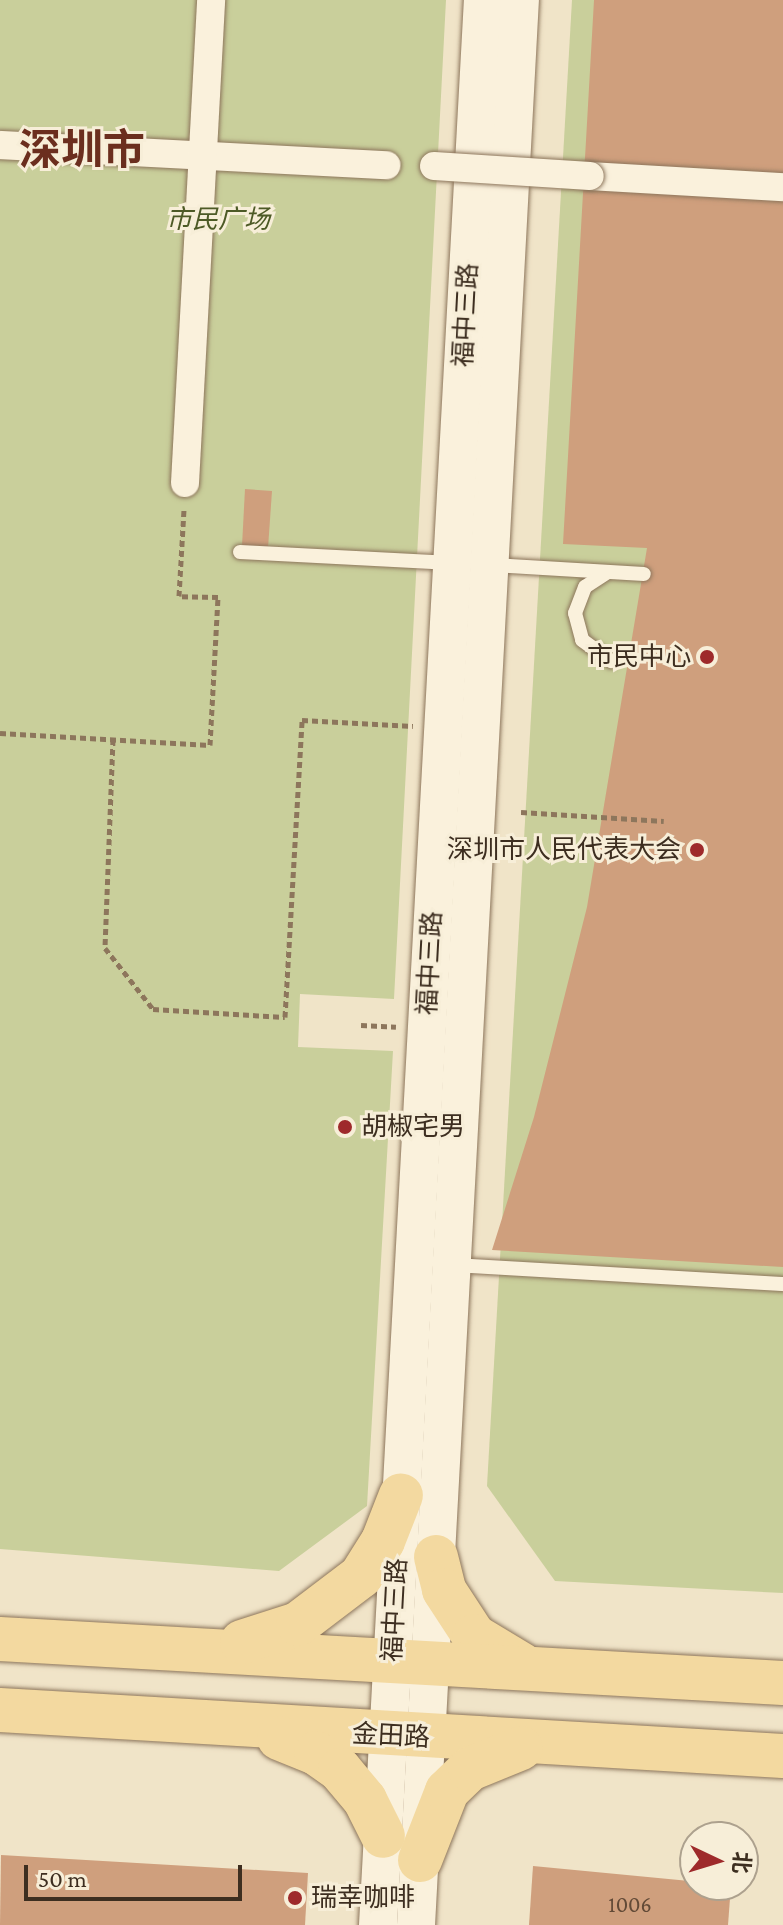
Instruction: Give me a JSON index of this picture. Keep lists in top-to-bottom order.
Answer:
{
  "streets": {
    "main road": ["金田路"],
    "street": ["福中三路"]
  },
  "crossings": [
    ["福中三路", "金田路"]
  ],
  "districts": ["深圳市"],
  "parks": ["市民广场"],
  "places": [
    "市民中心",
    "深圳市人民代表大会",
    "胡椒宅男",
    "瑞幸咖啡"
  ],
  "house_numbers": ["1006"],
  "scale_bar": "50 m",
  "north": "right"
}
